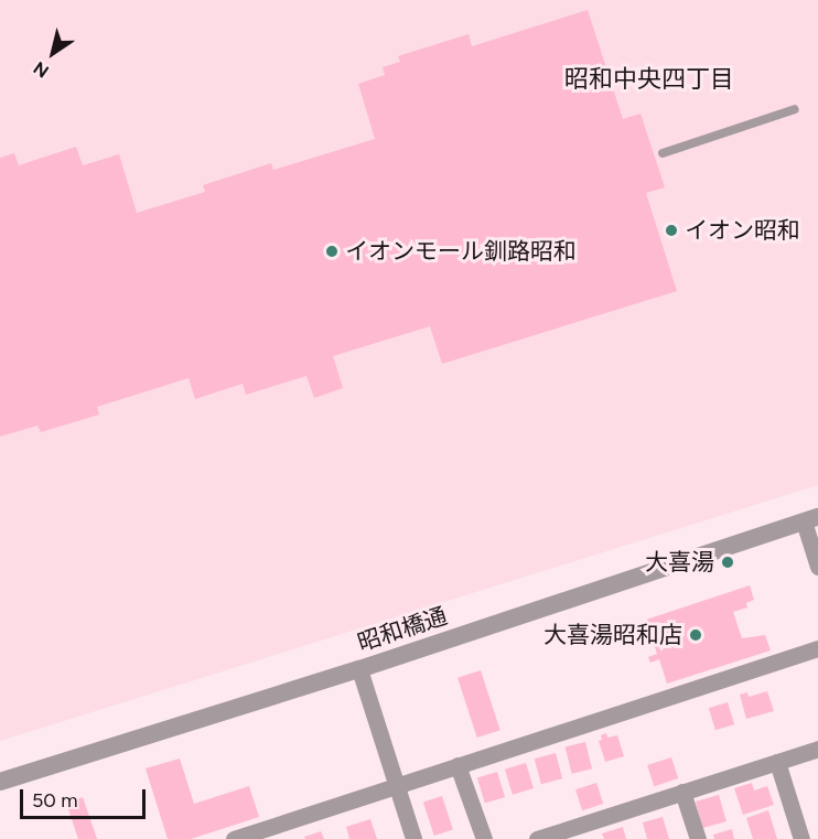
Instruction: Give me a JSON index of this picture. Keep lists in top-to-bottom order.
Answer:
{
  "streets": {
    "street": ["昭和橋通"]
  },
  "districts": ["昭和中央四丁目"],
  "places": [
    "イオン昭和",
    "イオンモール釧路昭和",
    "大喜湯",
    "大喜湯昭和店"
  ],
  "scale_bar": "50 m",
  "north": "bottom left"
}
